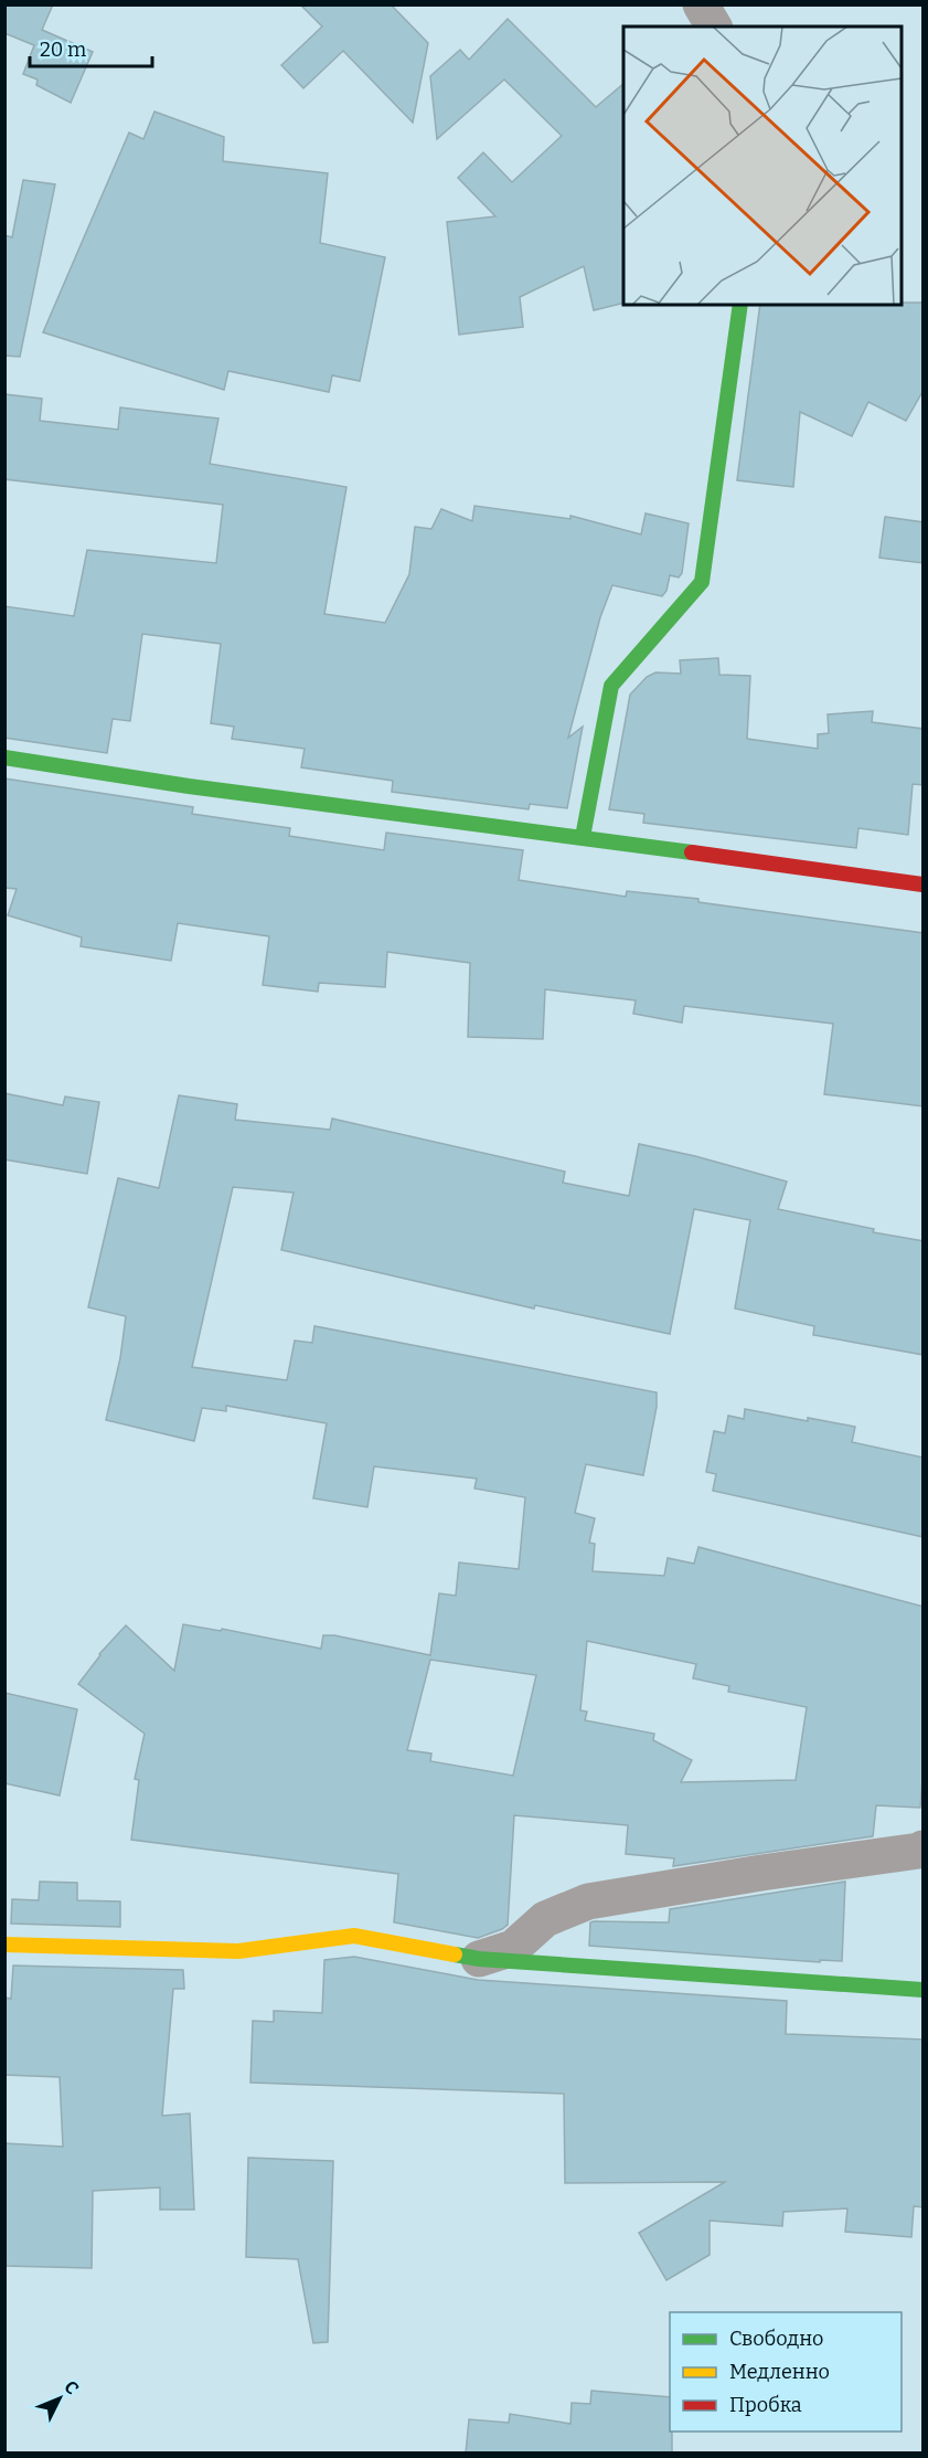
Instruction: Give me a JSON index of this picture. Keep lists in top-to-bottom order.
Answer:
{
  "legend": ["Свободно", "Медленно", "Пробка"],
  "scale_bar": "20 m",
  "north": "top right"
}
